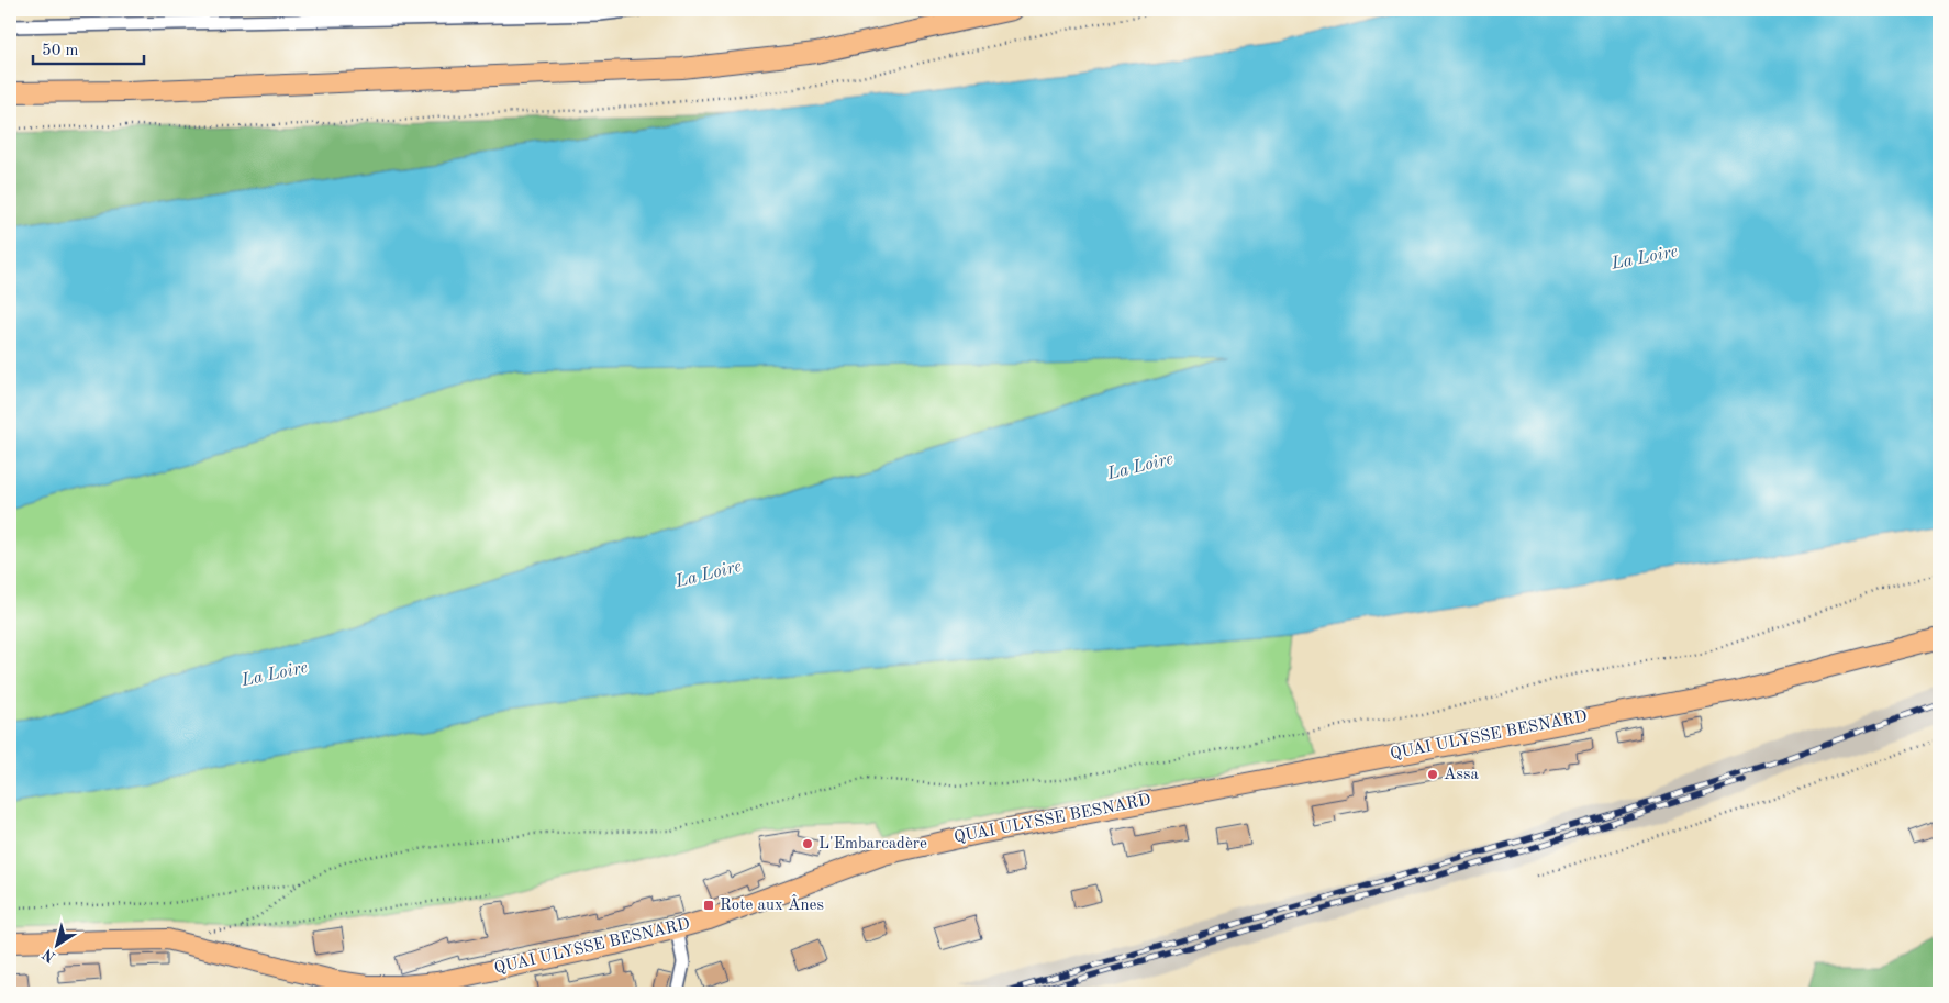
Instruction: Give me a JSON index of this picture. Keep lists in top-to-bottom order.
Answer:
{
  "streets": {
    "main road": ["QUAI ULYSSE BESNARD"]
  },
  "water": ["La Loire"],
  "places": {
    "other": ["Assa", "L'Embarcadère"],
    "transit": ["Rote aux Ânes"]
  },
  "scale_bar": "50 m",
  "north": "bottom left"
}
